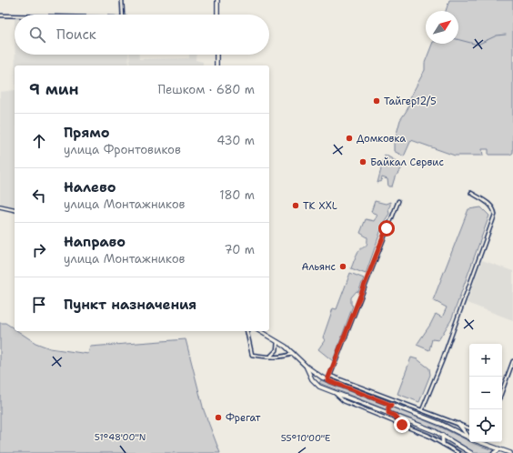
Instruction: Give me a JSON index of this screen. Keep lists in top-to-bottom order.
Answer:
{
  "places": [
    "Тайгер12/5",
    "Домковка",
    "Байкал Сервис",
    "ТК XXL",
    "Альянс",
    "Фрегат"
  ],
  "north": "top right",
  "page": {
    "search": "Поиск",
    "heading": ["9 мин", "Пешком · 680 m"],
    "list": [
      ["Прямо", "улица Фронтовиков", "430 m"],
      ["Налево", "улица Монтажников", "180 m"],
      ["Направо", "улица Монтажников", "70 m"],
      "Пункт назначения"
    ],
    "map_buttons": ["+", "−"]
  },
  "coordinates": ["51°48'00\"N", "55°10'00\"E"]
}
